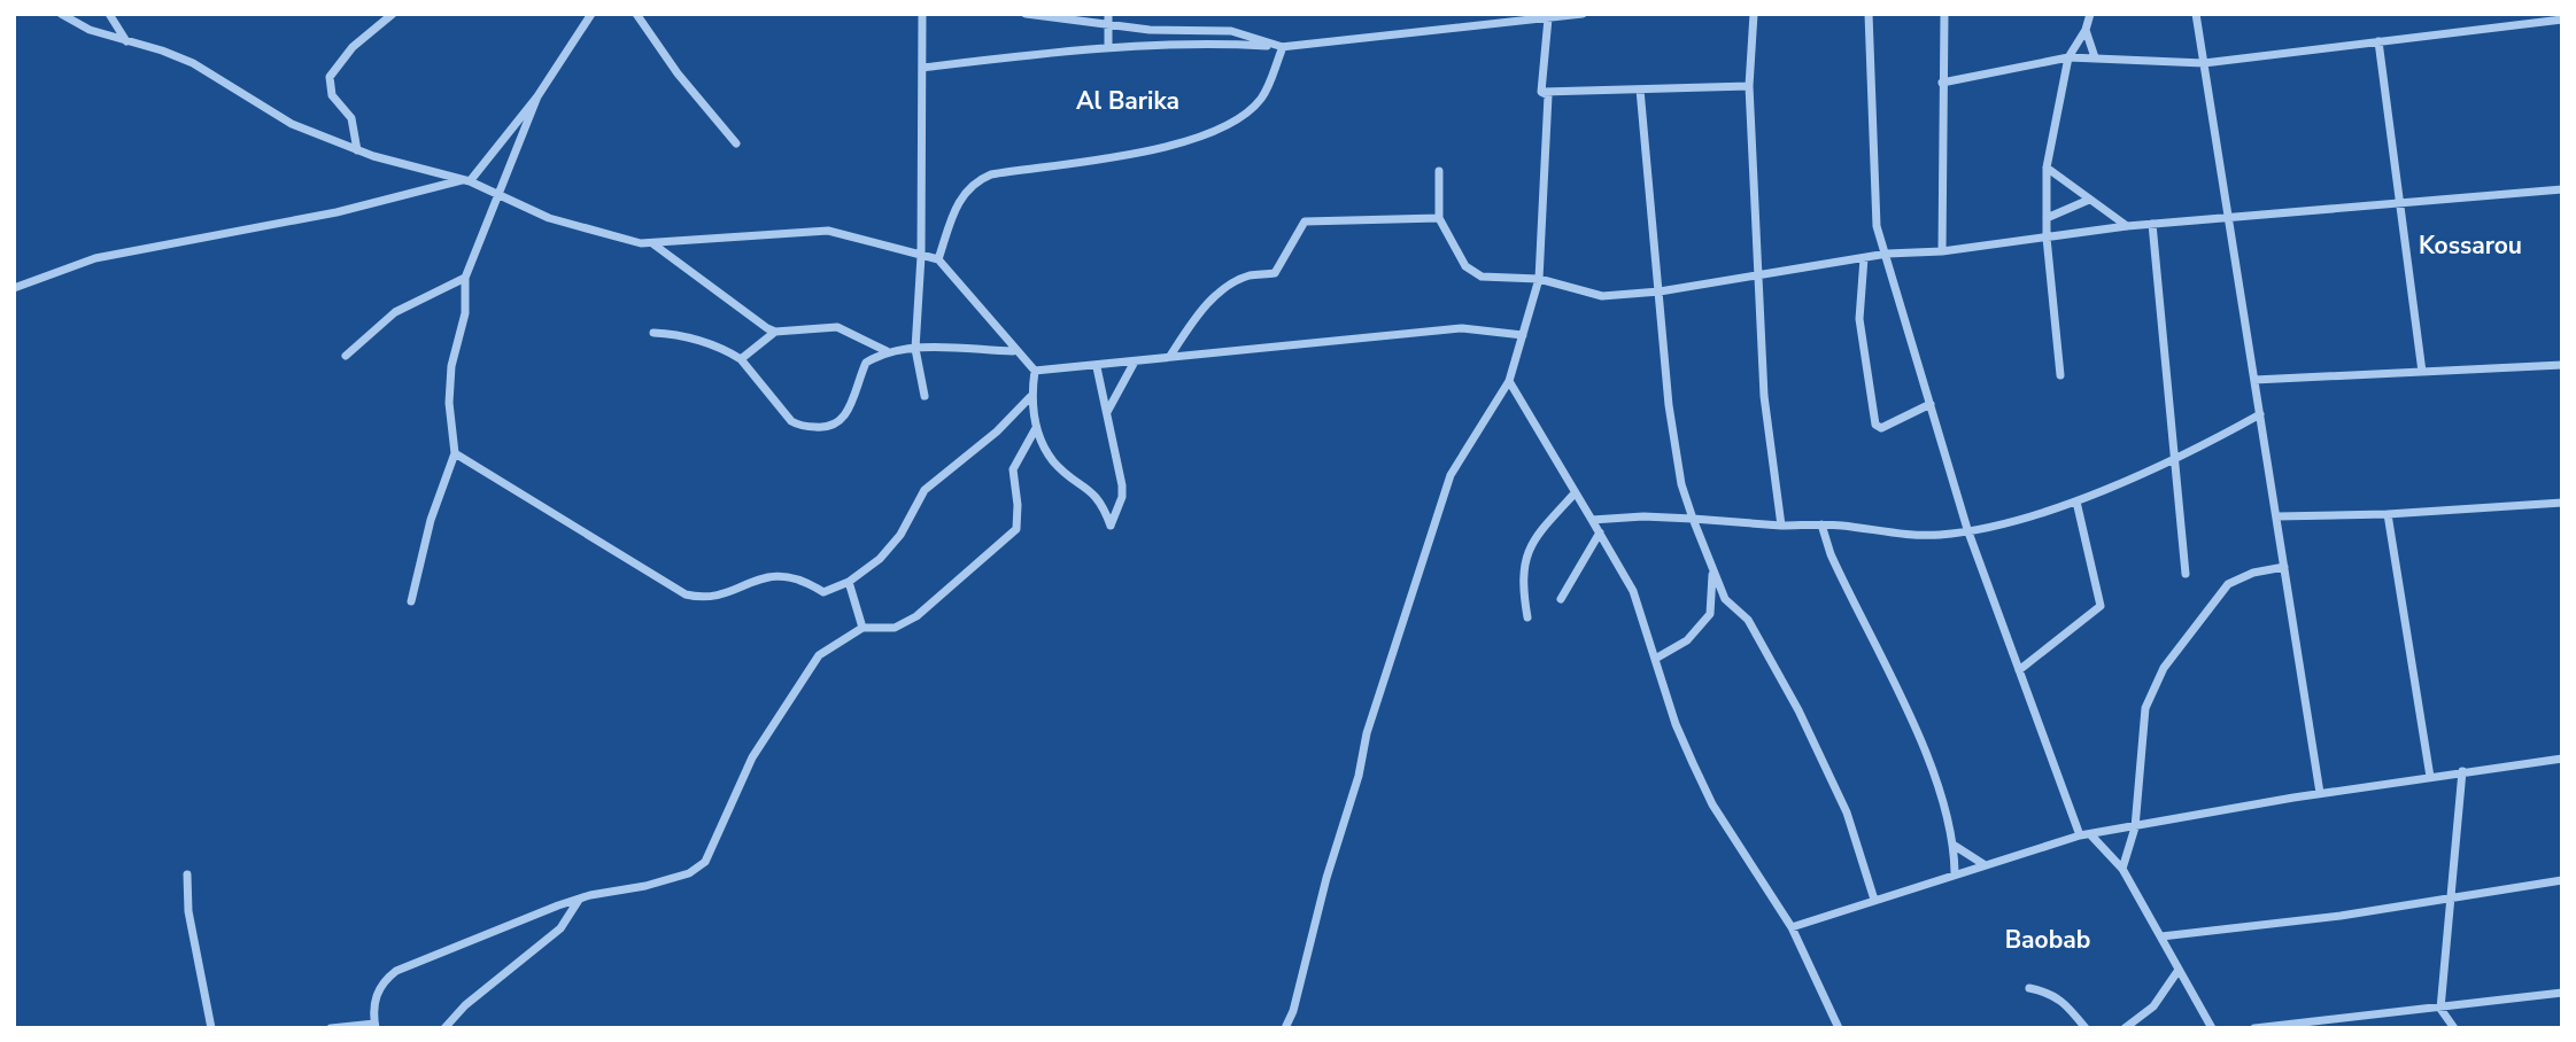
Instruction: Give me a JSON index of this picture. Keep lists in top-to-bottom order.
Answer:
{
  "districts": ["Al Barika", "Kossarou", "Baobab"]
}
